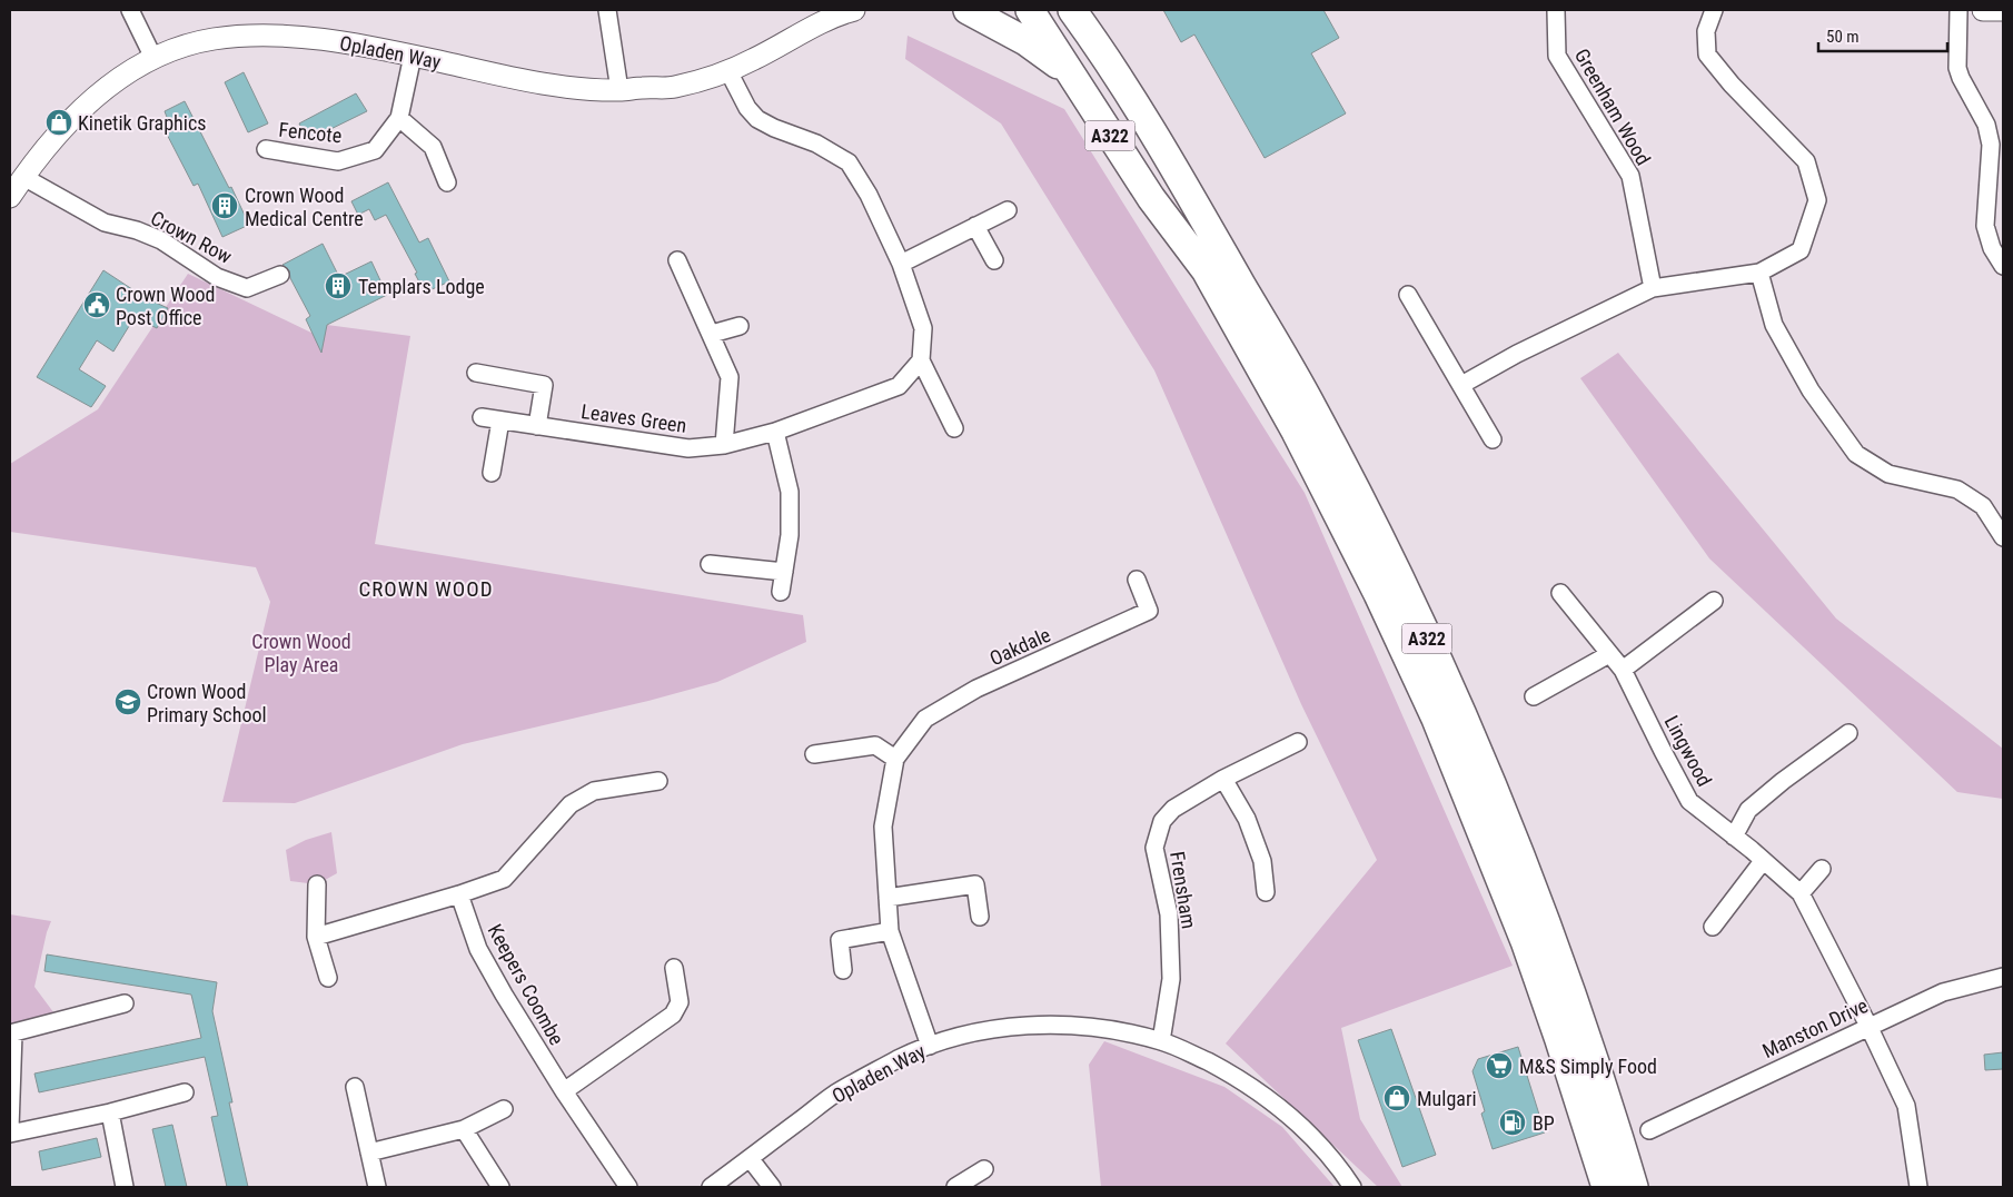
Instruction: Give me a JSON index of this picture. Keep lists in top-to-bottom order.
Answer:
{
  "streets": {
    "highway": ["A322"],
    "street": [
      "Opladen Way",
      "Greenham Wood",
      "Fencote",
      "Crown Row",
      "Leaves Green",
      "Oakdale",
      "Lingwood",
      "Frensham",
      "Keepers Coombe",
      "Manston Drive"
    ]
  },
  "crossings": [
    ["Opladen Way", "Fencote"],
    ["Opladen Way", "Crown Row"],
    ["Opladen Way", "Oakdale"],
    ["Opladen Way", "Frensham"],
    ["Lingwood", "Manston Drive"]
  ],
  "districts": ["CROWN WOOD"],
  "parks": ["Crown Wood Play Area"],
  "places": {
    "shop": ["Kinetik Graphics", "Mulgari"],
    "building": ["Crown Wood Medical Centre", "Templars Lodge"],
    "public building": ["Crown Wood Post Office"],
    "school or university": ["Crown Wood Primary School"],
    "supermarket": ["M&S Simply Food"],
    "fuel station": ["BP"]
  },
  "scale_bar": "50 m"
}
